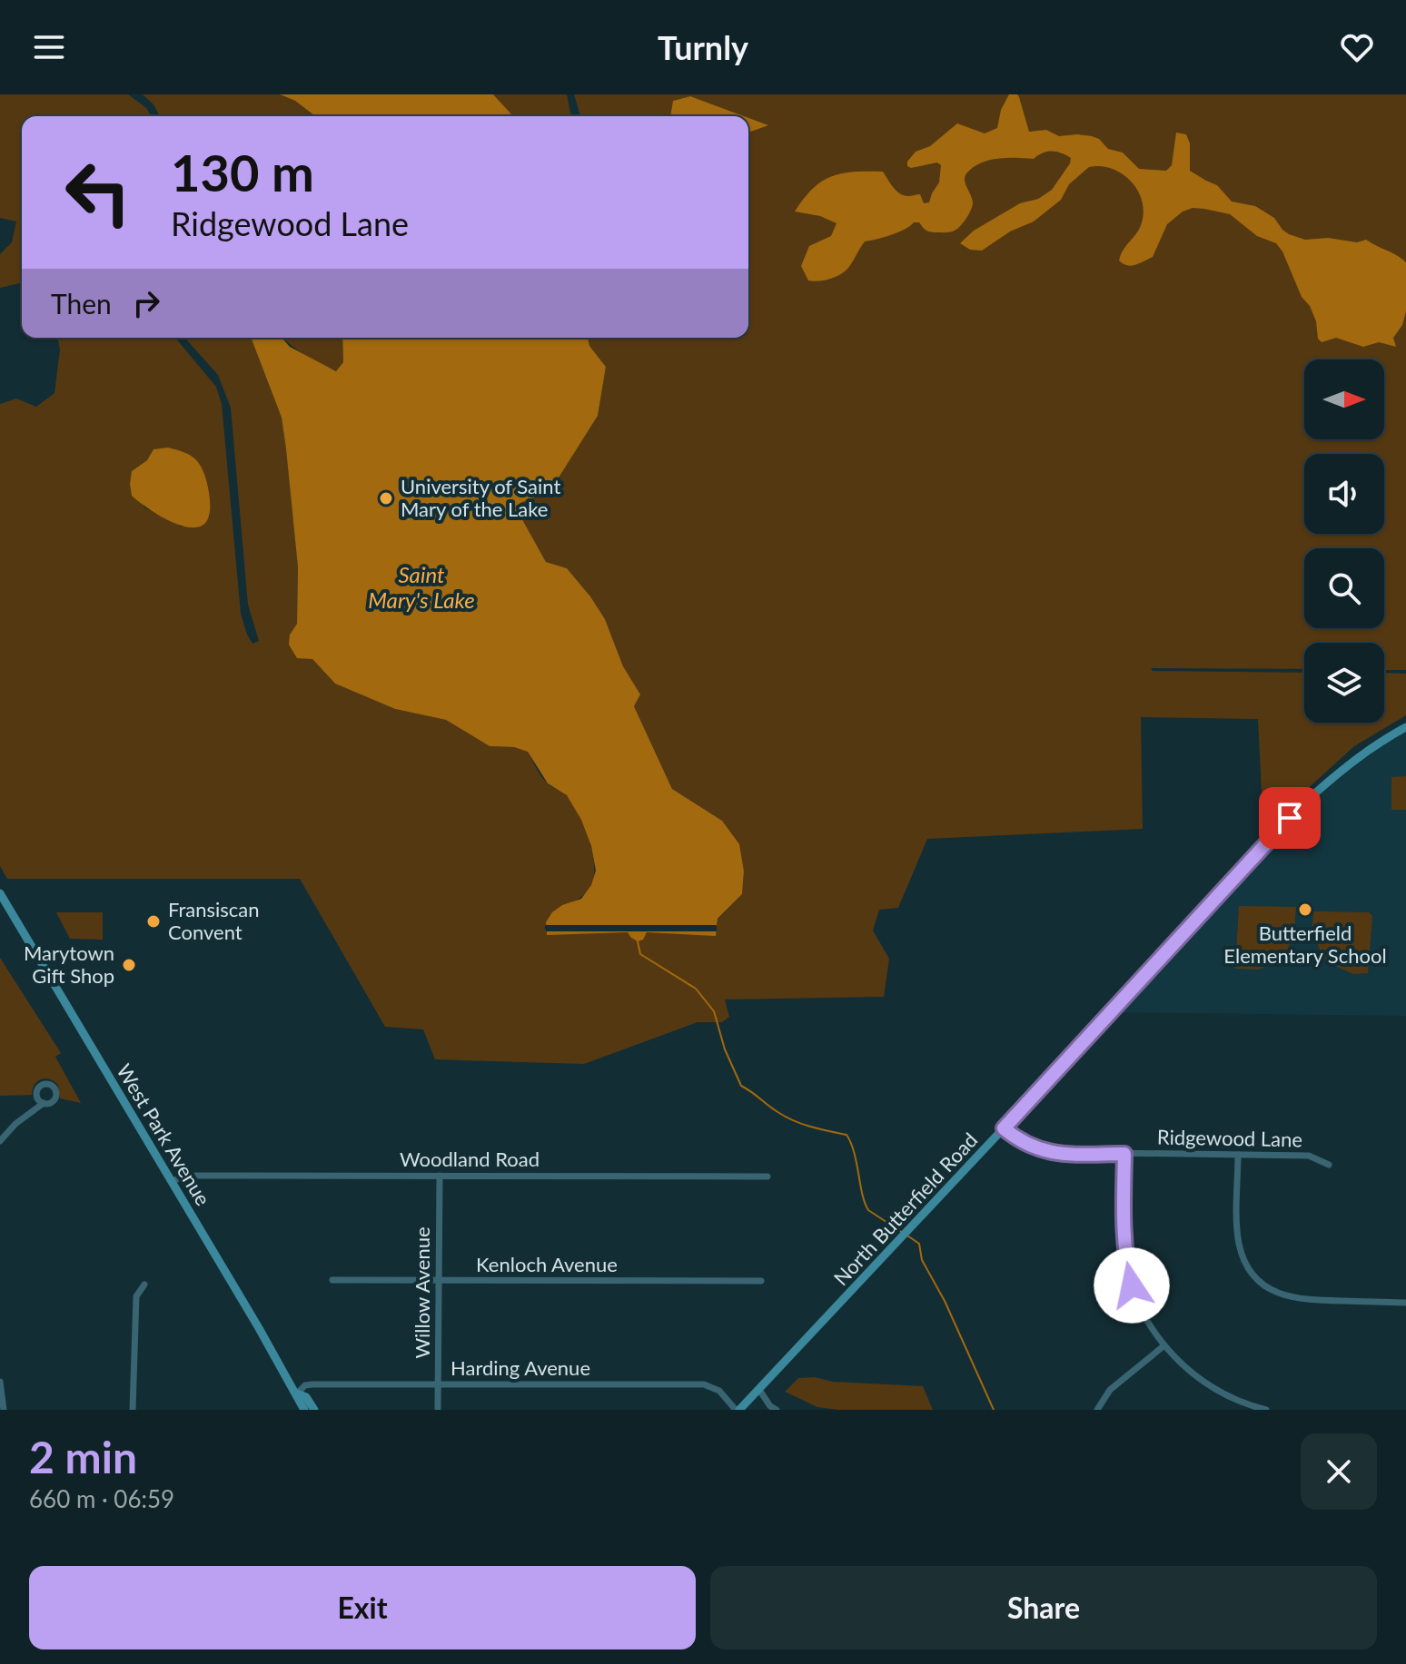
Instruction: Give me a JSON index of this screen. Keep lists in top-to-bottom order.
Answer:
{
  "streets": {
    "main road": ["West Park Avenue", "North Butterfield Road"],
    "street": [
      "Ridgewood Lane",
      "Woodland Road",
      "Kenloch Avenue",
      "Willow Avenue",
      "Harding Avenue"
    ]
  },
  "crossings": [
    ["West Park Avenue", "Woodland Road"],
    ["West Park Avenue", "Harding Avenue"],
    ["Ridgewood Lane", "North Butterfield Road"],
    ["Woodland Road", "Willow Avenue"],
    ["North Butterfield Road", "Harding Avenue"],
    ["Kenloch Avenue", "Willow Avenue"],
    ["Willow Avenue", "Harding Avenue"]
  ],
  "water": ["Saint Mary's Lake"],
  "places": [
    "University of Saint Mary of the Lake",
    "Butterfield Elementary School",
    "Fransiscan Convent",
    "Marytown Gift Shop"
  ],
  "north": "right",
  "page": {
    "header": "Turnly",
    "turn": ["130 m", "Ridgewood Lane"],
    "then": "Then",
    "heading": ["2 min", "660 m · 06:59"],
    "buttons": ["Exit", "Share"]
  }
}
